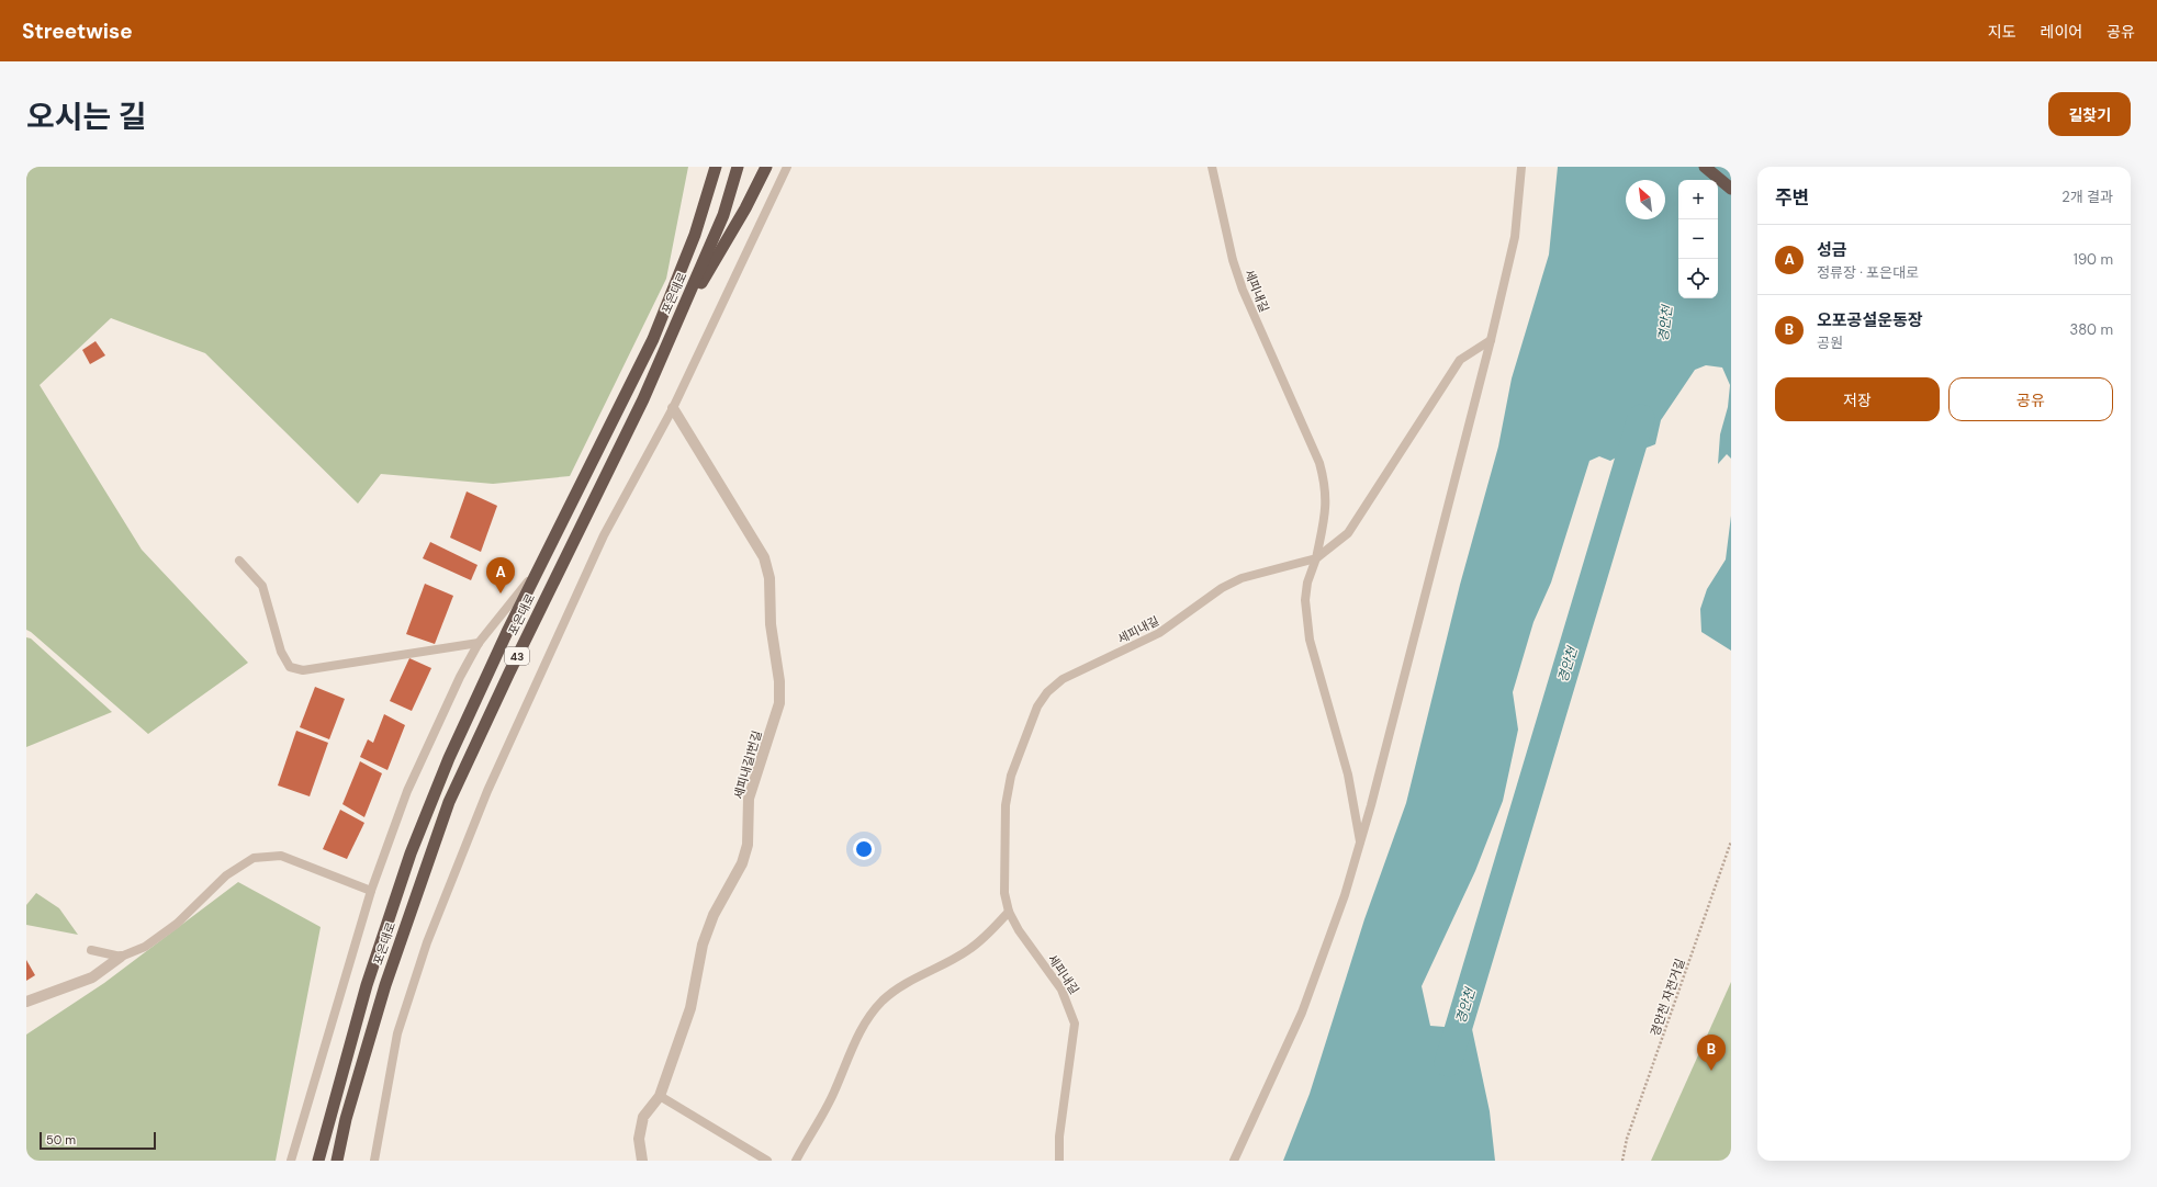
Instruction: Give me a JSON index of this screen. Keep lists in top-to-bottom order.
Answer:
{
  "streets": {
    "highway": ["포은대로", "43"],
    "street": ["세피내길1번길"],
    "lane": ["세피내길"],
    "path": ["경안천 자전거길"]
  },
  "water": ["경안천"],
  "scale_bar": "50 m",
  "north": "top left",
  "page": {
    "header": "Streetwise",
    "nav": ["지도", "레이어", "공유"],
    "title": "오시는 길",
    "buttons": [
      "길찾기",
      ["저장", "공유"]
    ],
    "heading": ["주변", "2개 결과"],
    "map_buttons": ["+", "−"],
    "list": [
      {
        "mark": "A",
        "name": "성금",
        "note": "정류장 · 포은대로",
        "value": "190 m"
      },
      {
        "mark": "B",
        "name": "오포공설운동장",
        "note": "공원",
        "value": "380 m"
      }
    ],
    "pins": ["A", "B"],
    "scale": "50 m"
  }
}
